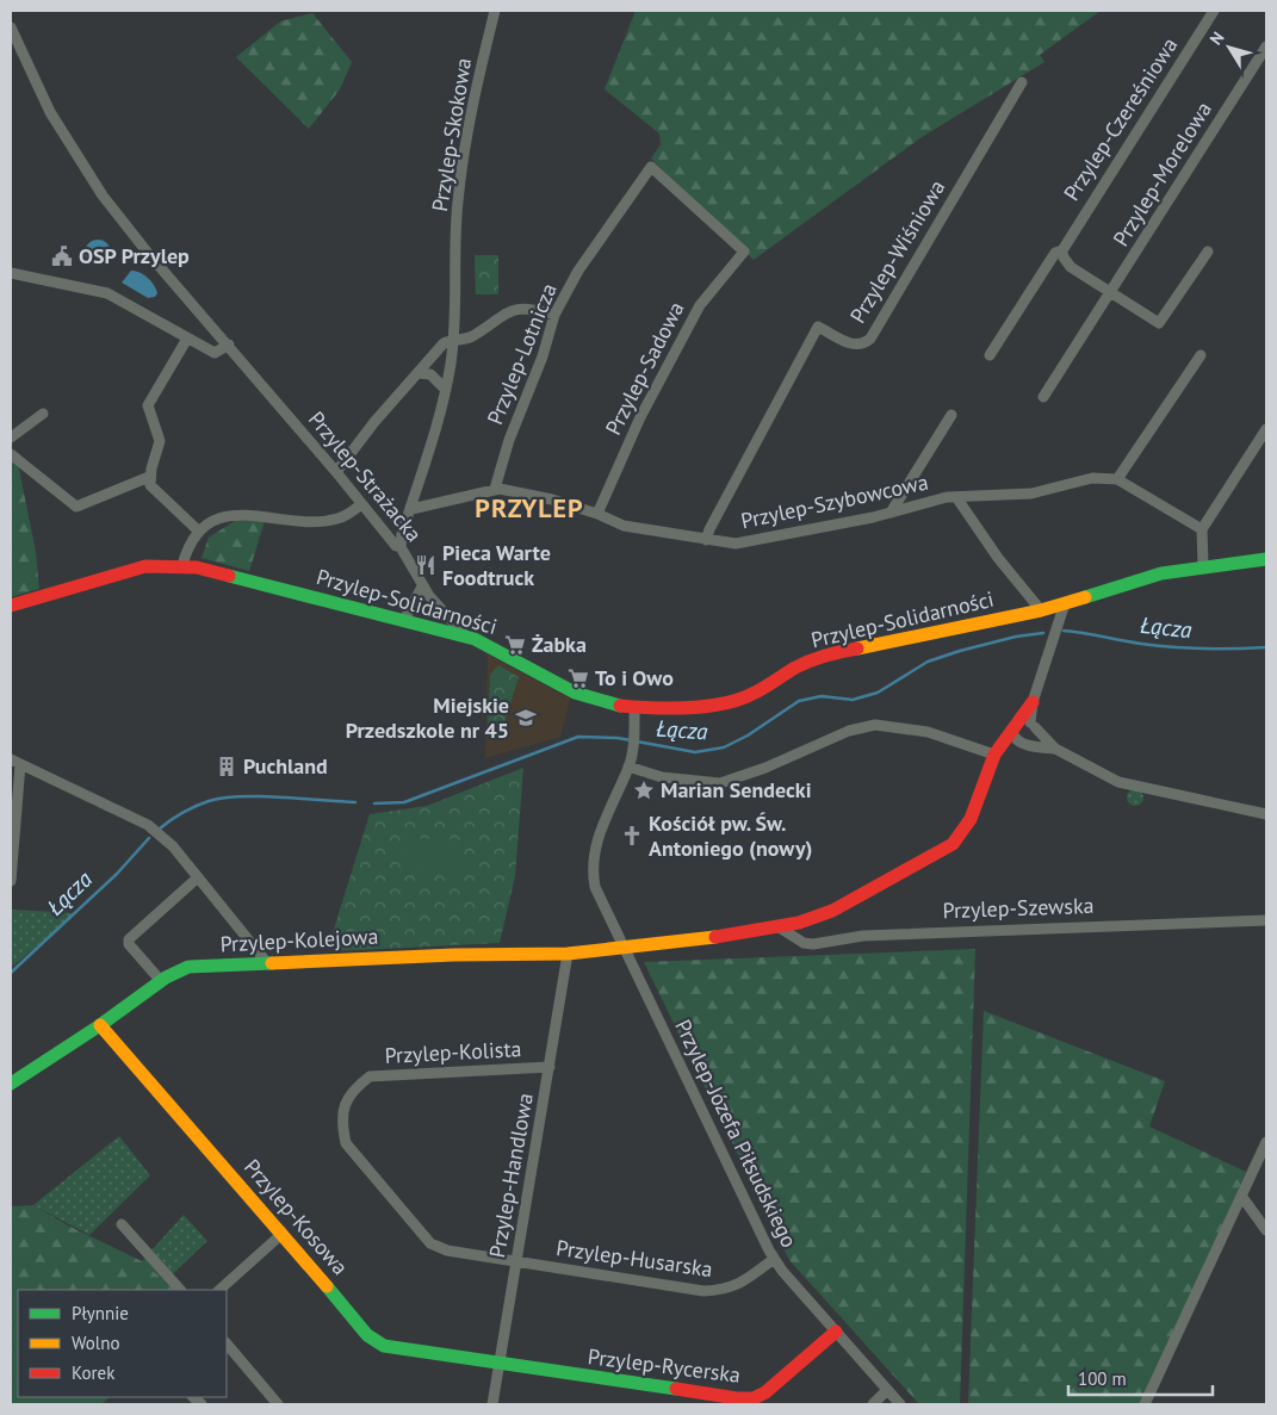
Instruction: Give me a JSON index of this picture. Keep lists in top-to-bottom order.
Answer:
{
  "streets": {
    "street": [
      "Przylep-Czereśniowa",
      "Przylep-Skokowa",
      "Przylep-Morelowa",
      "Przylep-Wiśniowa",
      "Przylep-Lotnicza",
      "Przylep-Sadowa",
      "Przylep-Strażacka",
      "Przylep-Szybowcowa",
      "Przylep-Solidarności",
      "Przylep-Szewska",
      "Przylep-Kolejowa",
      "Przylep-Kolista",
      "Przylep-Józefa Piłsudskiego",
      "Przylep-Handlowa",
      "Przylep-Kosowa",
      "Przylep-Husarska",
      "Przylep-Rycerska"
    ]
  },
  "crossings": [
    ["Przylep-Skokowa", "Przylep-Strażacka"],
    ["Przylep-Skokowa", "Przylep-Szybowcowa"],
    ["Przylep-Wiśniowa", "Przylep-Szybowcowa"],
    ["Przylep-Lotnicza", "Przylep-Sadowa"],
    ["Przylep-Lotnicza", "Przylep-Szybowcowa"],
    ["Przylep-Sadowa", "Przylep-Szybowcowa"],
    ["Przylep-Strażacka", "Przylep-Solidarności"],
    ["Przylep-Szybowcowa", "Przylep-Solidarności"],
    ["Przylep-Solidarności", "Przylep-Józefa Piłsudskiego"],
    ["Przylep-Kolejowa", "Przylep-Józefa Piłsudskiego"],
    ["Przylep-Kolejowa", "Przylep-Handlowa"],
    ["Przylep-Kolejowa", "Przylep-Kosowa"],
    ["Przylep-Kolista", "Przylep-Handlowa"],
    ["Przylep-Kolista", "Przylep-Husarska"],
    ["Przylep-Józefa Piłsudskiego", "Przylep-Husarska"],
    ["Przylep-Józefa Piłsudskiego", "Przylep-Rycerska"],
    ["Przylep-Handlowa", "Przylep-Kosowa"],
    ["Przylep-Handlowa", "Przylep-Husarska"],
    ["Przylep-Handlowa", "Przylep-Rycerska"],
    ["Przylep-Kosowa", "Przylep-Rycerska"]
  ],
  "districts": ["PRZYLEP"],
  "water": ["Łącza"],
  "places": {
    "public building": ["OSP Przylep"],
    "restaurant": ["Pieca Warte Foodtruck"],
    "supermarket": ["Żabka", "To i Owo"],
    "school or university": ["Miejskie Przedszkole nr 45"],
    "building": ["Puchland"],
    "place": ["Marian Sendecki"],
    "church": ["Kościół pw. Św. Antoniego (nowy)"]
  },
  "legend": ["Płynnie", "Wolno", "Korek"],
  "scale_bar": "100 m",
  "north": "top left"
}
